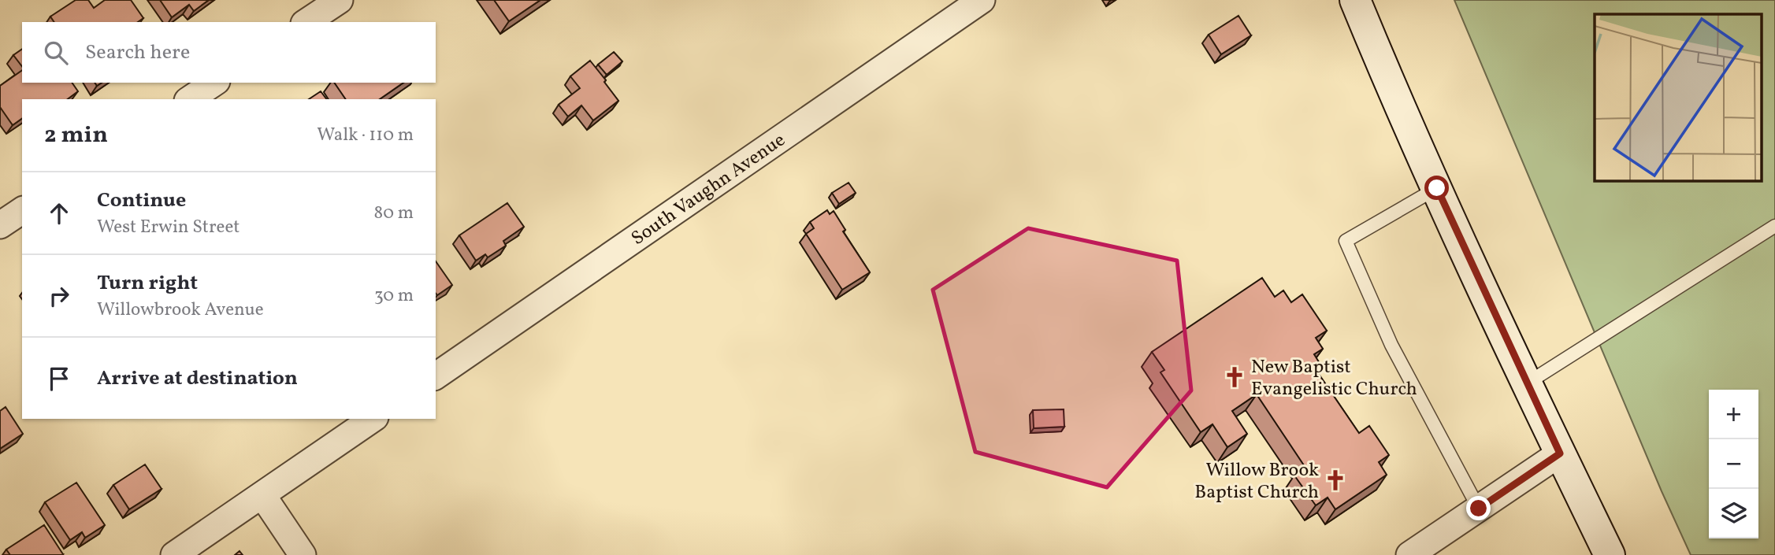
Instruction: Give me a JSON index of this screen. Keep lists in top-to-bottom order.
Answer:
{
  "streets": {
    "street": ["South Vaughn Avenue"]
  },
  "places": {
    "church": ["New Baptist Evangelistic Church", "Willow Brook Baptist Church"]
  },
  "page": {
    "search": "Search here",
    "heading": ["2 min", "Walk · 110 m"],
    "list": [
      ["Continue", "West Erwin Street", "80 m"],
      ["Turn right", "Willowbrook Avenue", "30 m"],
      "Arrive at destination"
    ],
    "map_buttons": ["+", "−"]
  }
}
